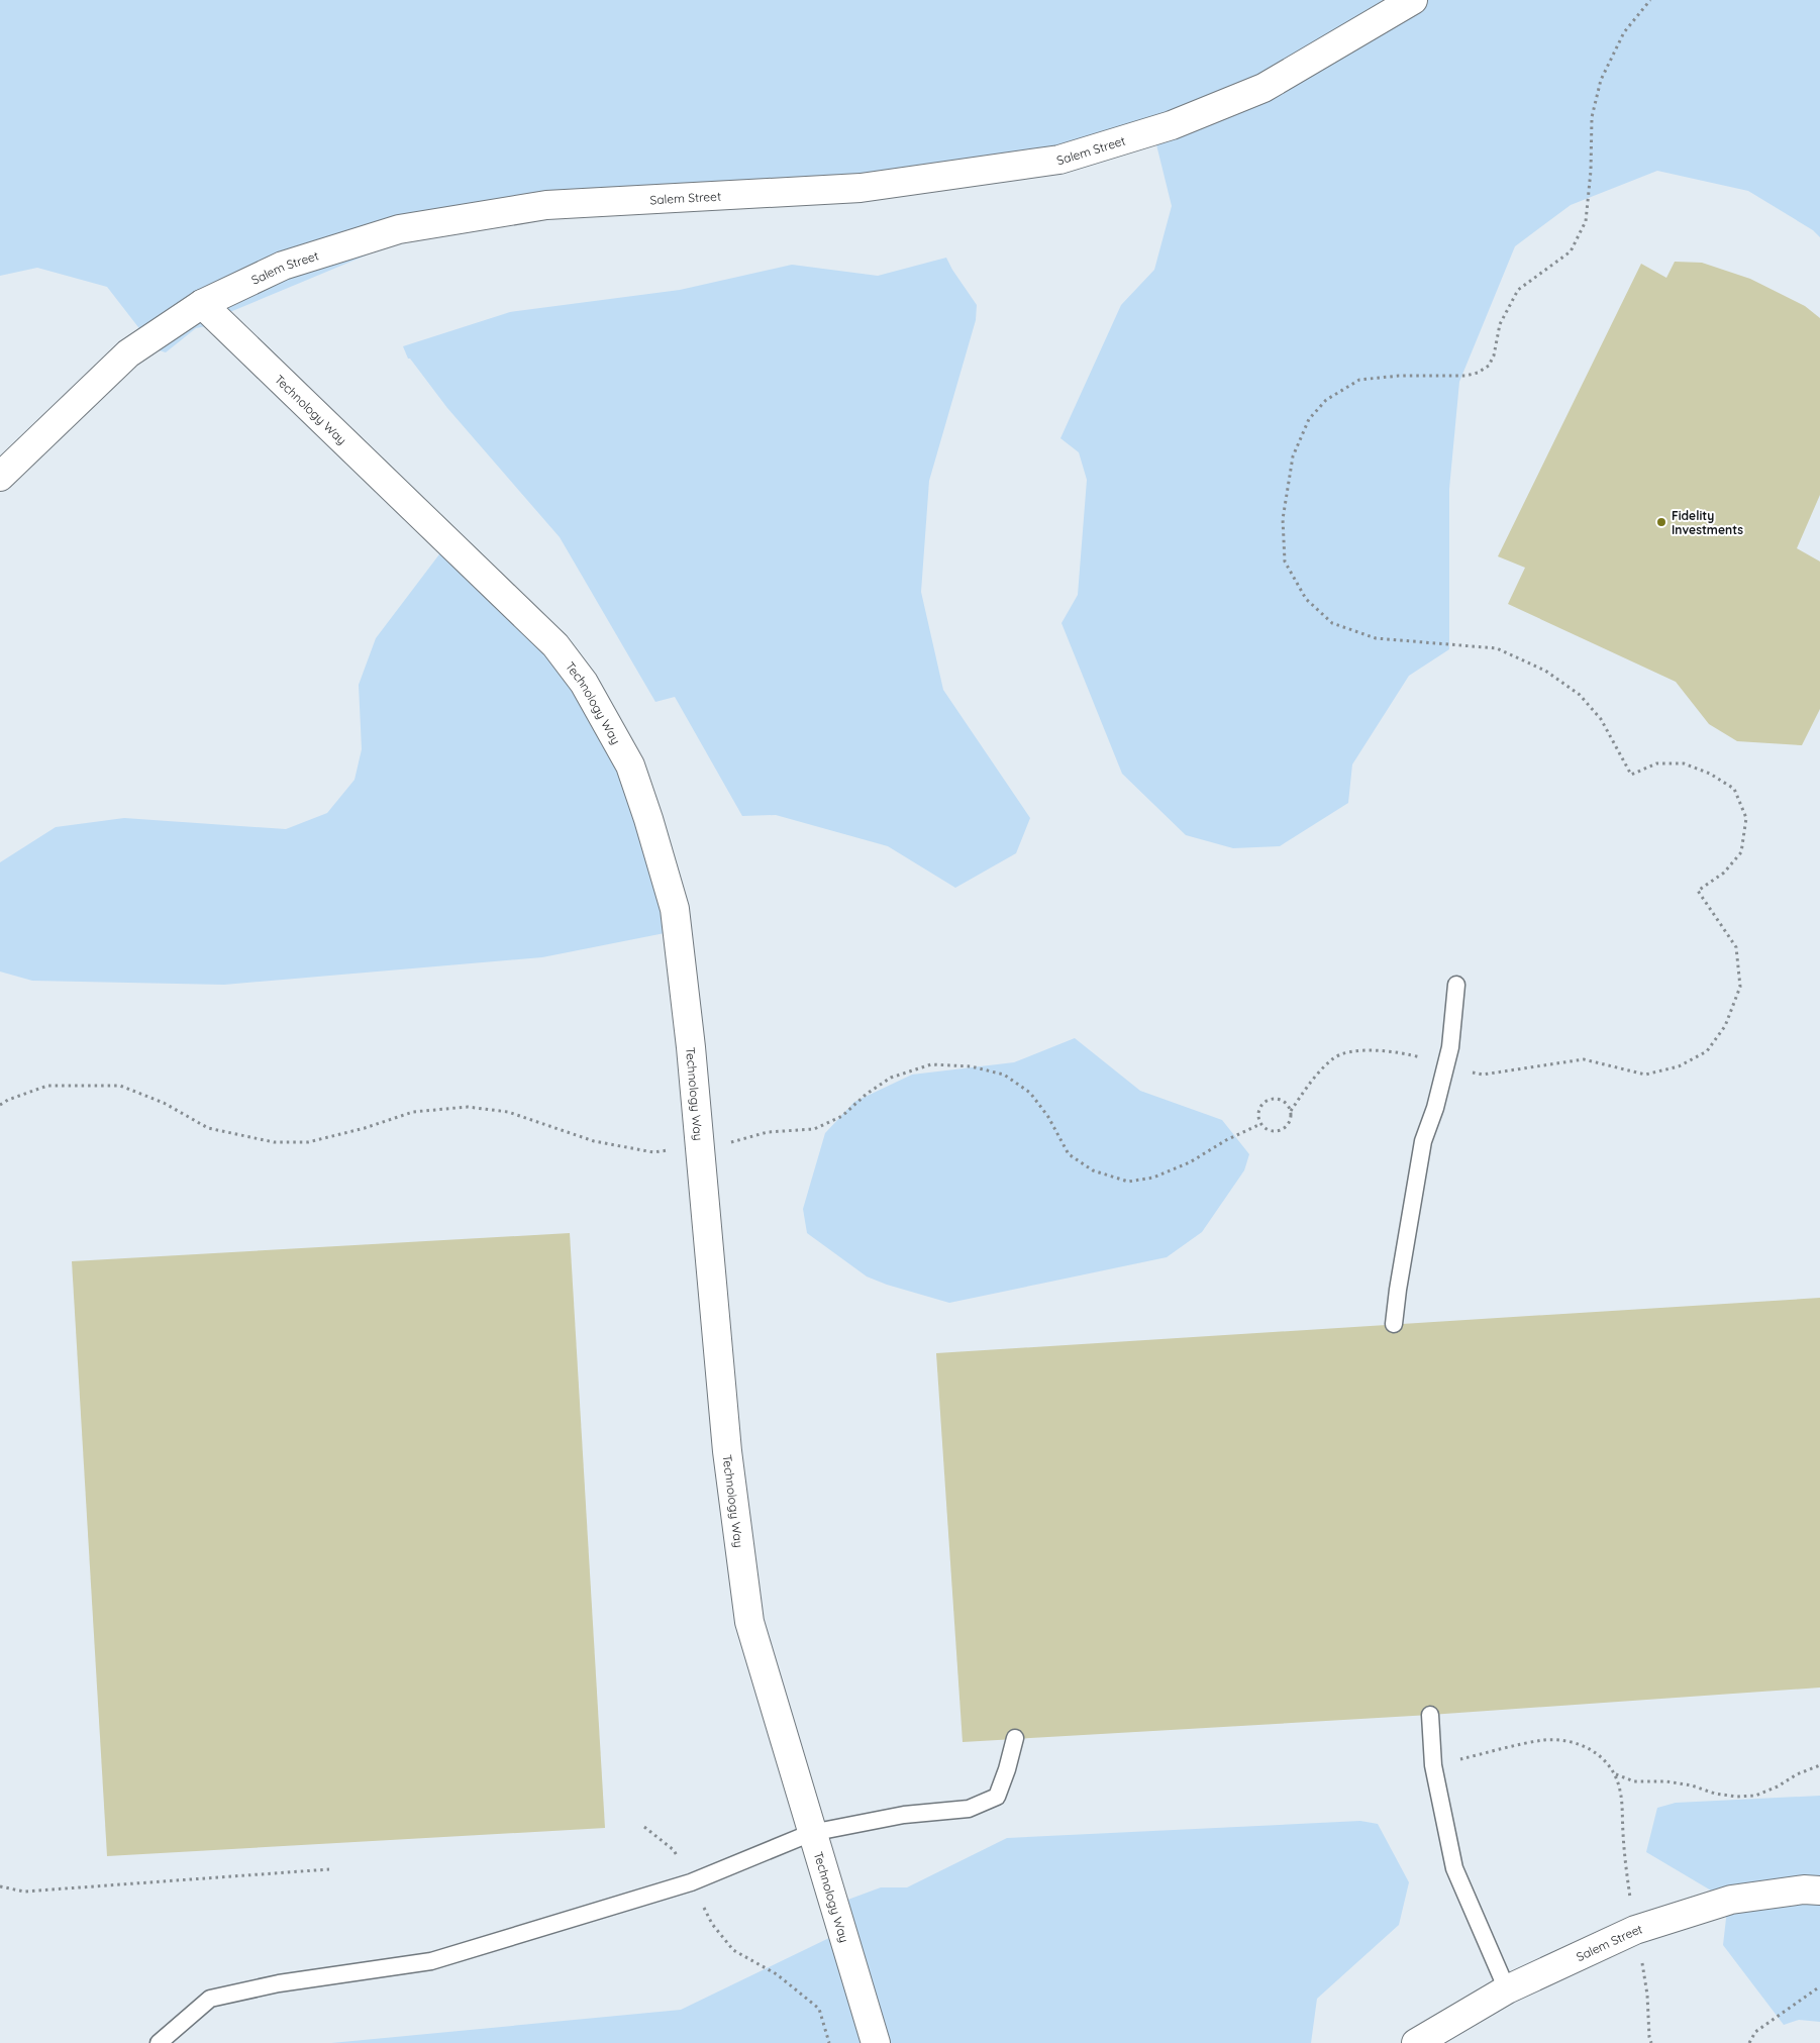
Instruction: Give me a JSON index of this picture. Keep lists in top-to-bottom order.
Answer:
{
  "streets": {
    "street": ["Salem Street", "Technology Way"]
  },
  "crossings": [
    ["Salem Street", "Technology Way"]
  ],
  "places": ["Fidelity Investments"]
}
